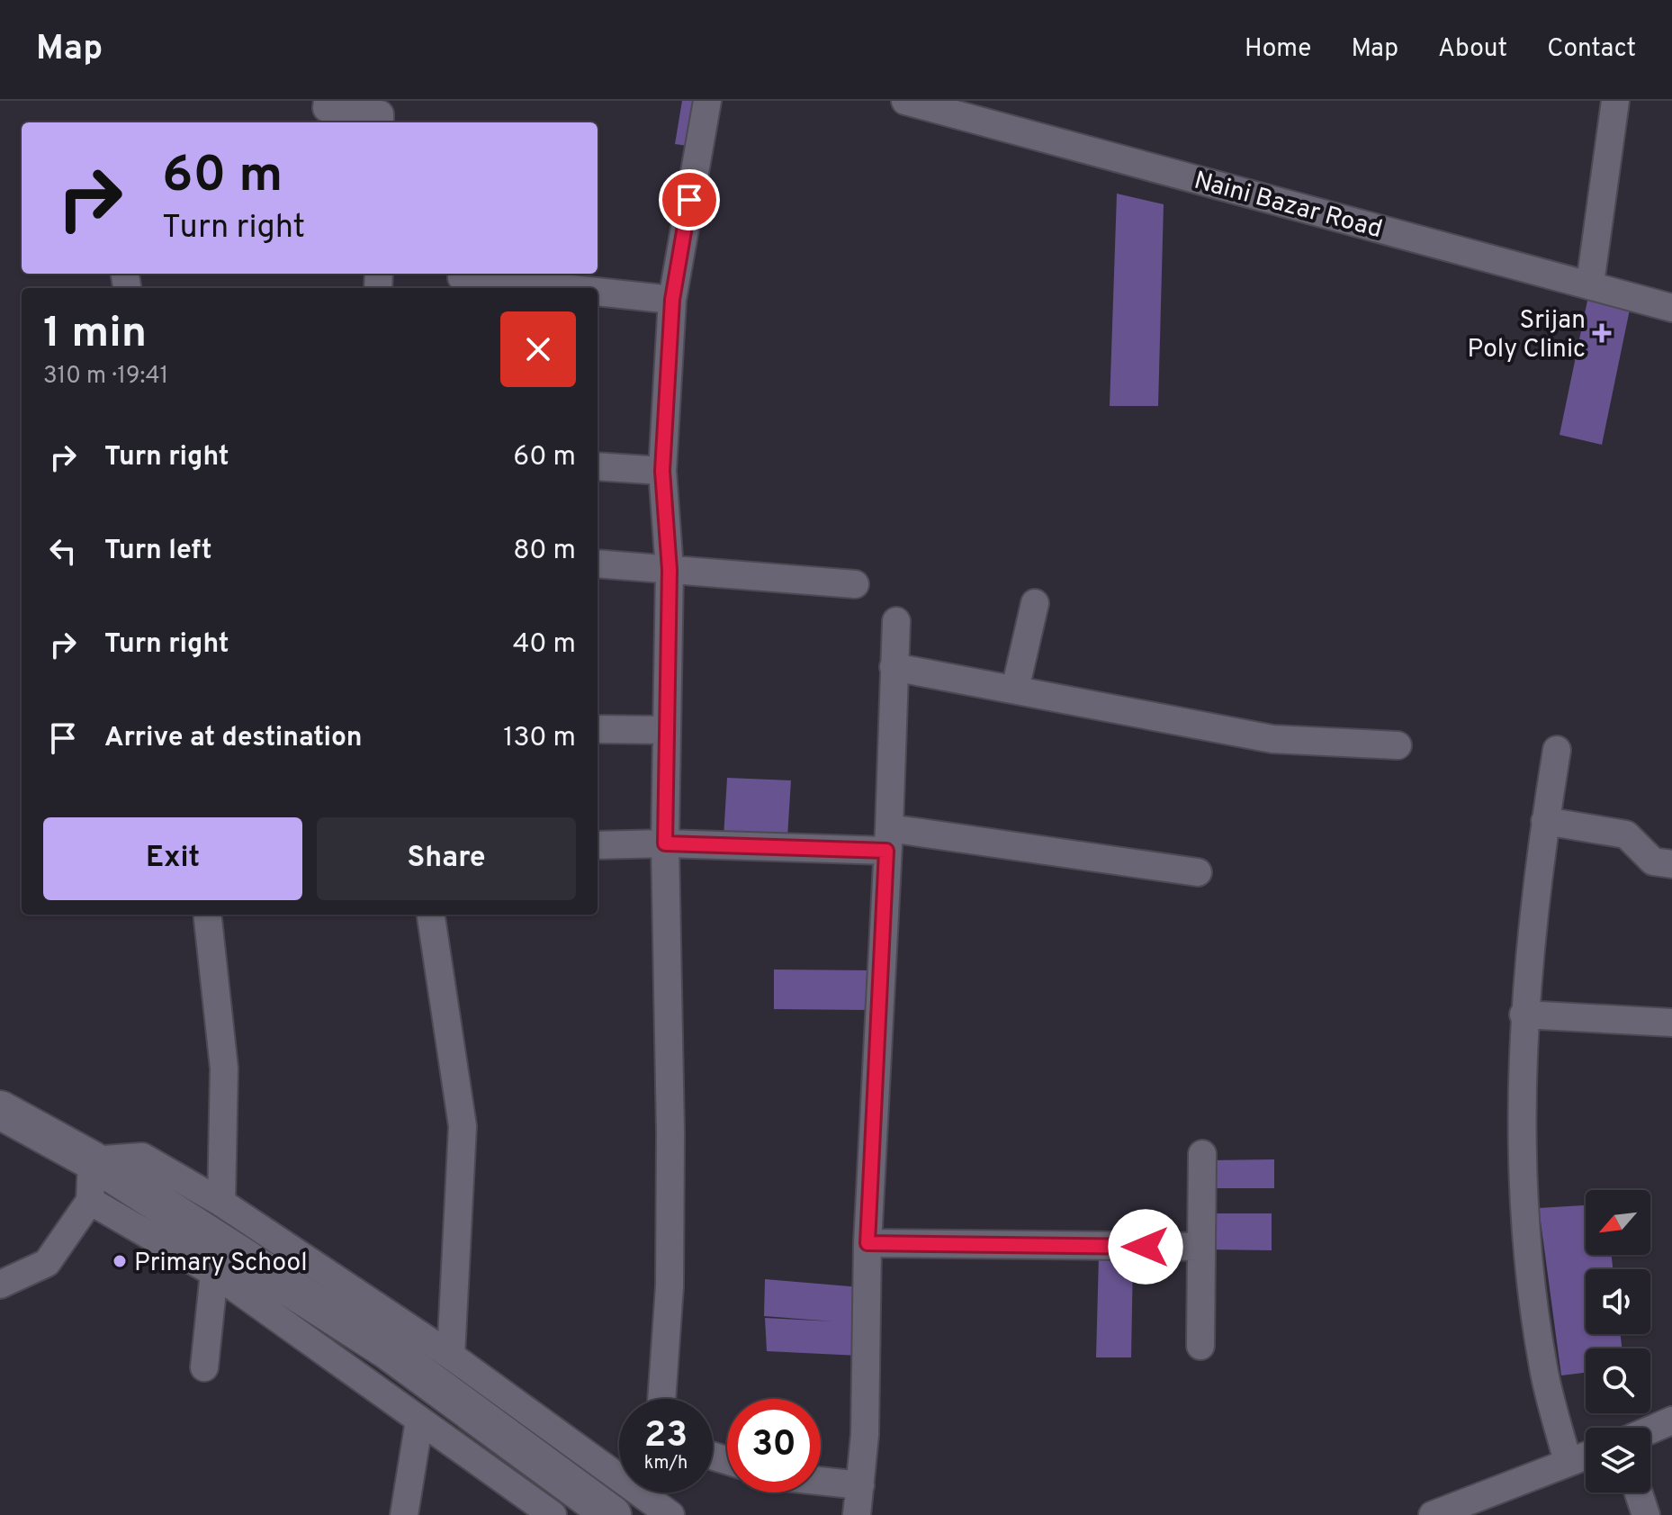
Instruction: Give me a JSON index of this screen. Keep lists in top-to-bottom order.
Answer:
{
  "streets": {
    "street": ["Naini Bazar Road"]
  },
  "places": {
    "health": ["Srijan Poly Clinic"],
    "other": ["Primary School"]
  },
  "north": "bottom left",
  "page": {
    "header": "Map",
    "nav": [
      "Home",
      "Map",
      "About",
      "Contact"
    ],
    "turn": ["60 m", "Turn right"],
    "heading": ["1 min", "310 m · 19:41"],
    "list": [
      {
        "name": "Turn right",
        "value": "60 m"
      },
      {
        "name": "Turn left",
        "value": "80 m"
      },
      {
        "name": "Turn right",
        "value": "40 m"
      },
      {
        "name": "Arrive at destination",
        "value": "130 m"
      }
    ],
    "buttons": ["Exit", "Share"],
    "speed": "23 km/h",
    "limit": "30"
  }
}
